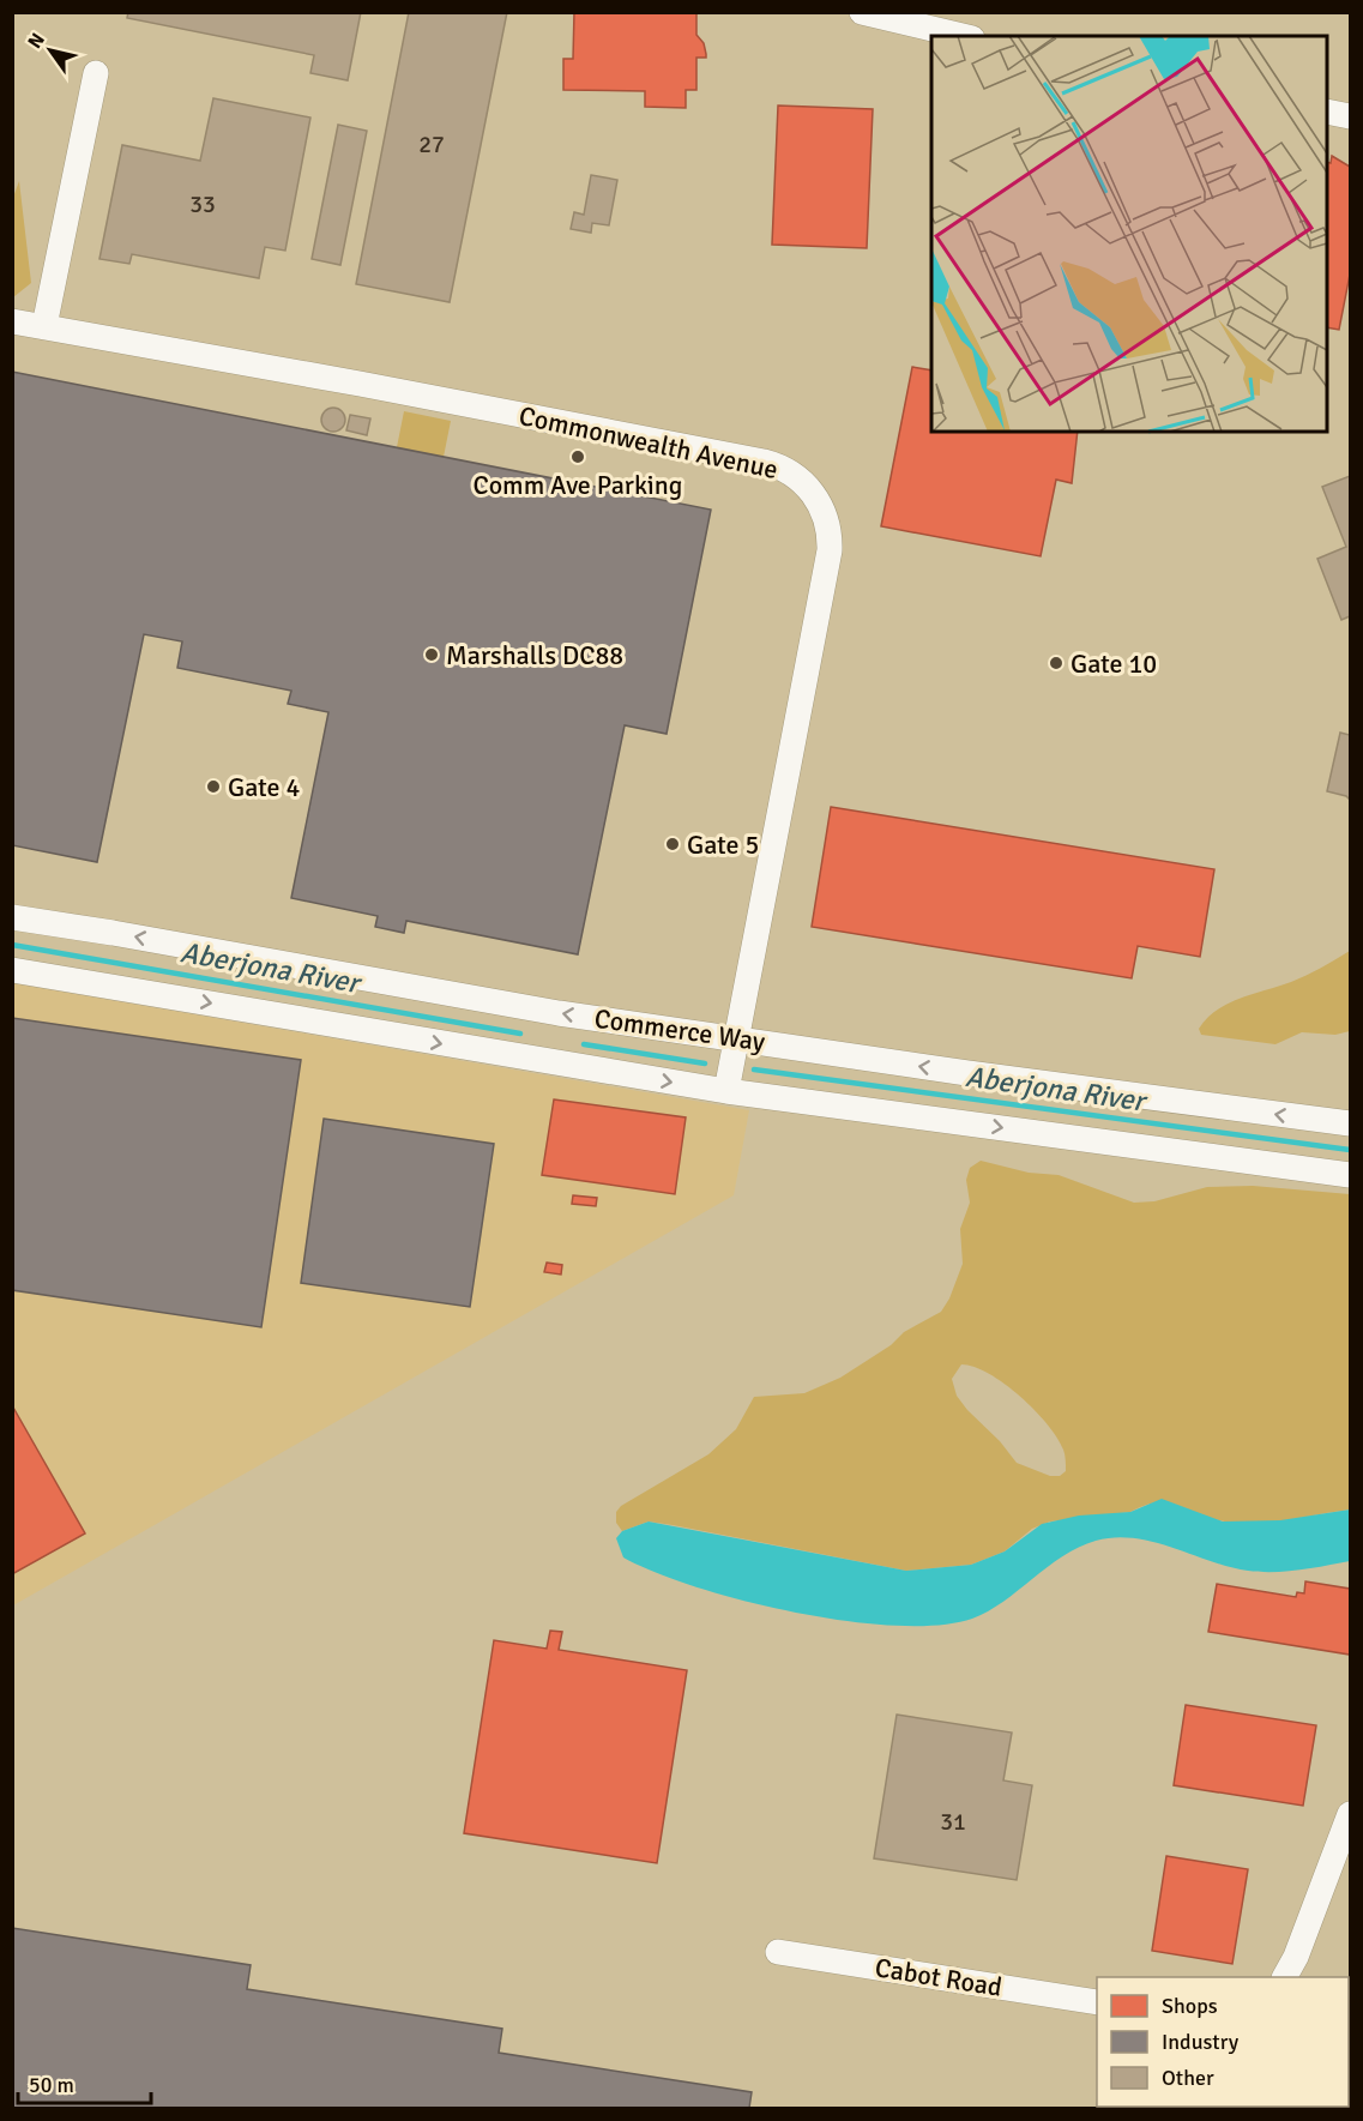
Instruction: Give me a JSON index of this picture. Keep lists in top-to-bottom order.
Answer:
{
  "streets": {
    "street": ["Commonwealth Avenue", "Commerce Way", "Cabot Road"]
  },
  "crossings": [
    ["Commonwealth Avenue", "Commerce Way"]
  ],
  "water": ["Aberjona River"],
  "places": [
    "Comm Ave Parking",
    "Marshalls DC88",
    "Gate 10",
    "Gate 4",
    "Gate 5"
  ],
  "house_numbers": ["27", "33", "31"],
  "legend": ["Shops", "Industry", "Other"],
  "scale_bar": "50 m",
  "north": "top left"
}
